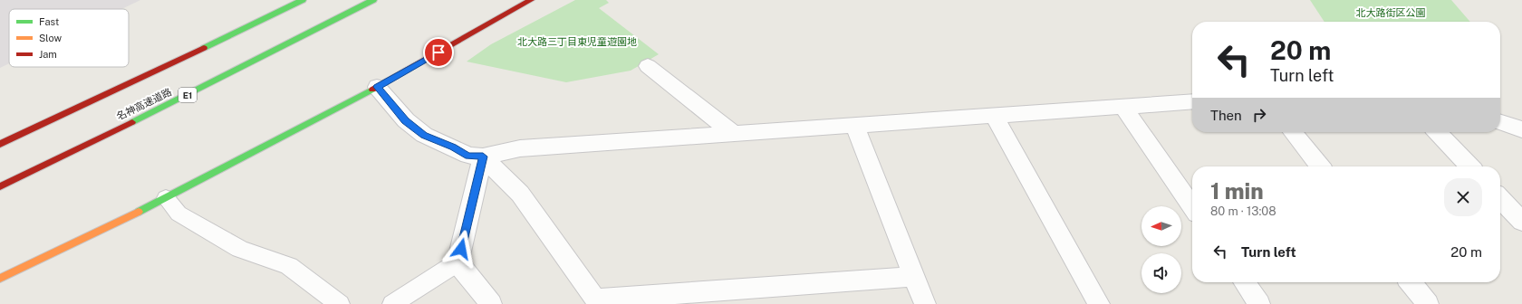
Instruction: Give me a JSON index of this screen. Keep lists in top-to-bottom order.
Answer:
{
  "streets": {
    "main road": ["E1", "名神高速道路"]
  },
  "parks": ["北大路街区公園", "北大路三丁目東児童遊園地"],
  "legend": ["Fast", "Slow", "Jam"],
  "north": "left",
  "page": {
    "turn": ["20 m", "Turn left"],
    "then": "Then",
    "heading": ["1 min", "80 m · 13:08"],
    "list": [
      {
        "name": "Turn left",
        "value": "20 m"
      }
    ]
  }
}
